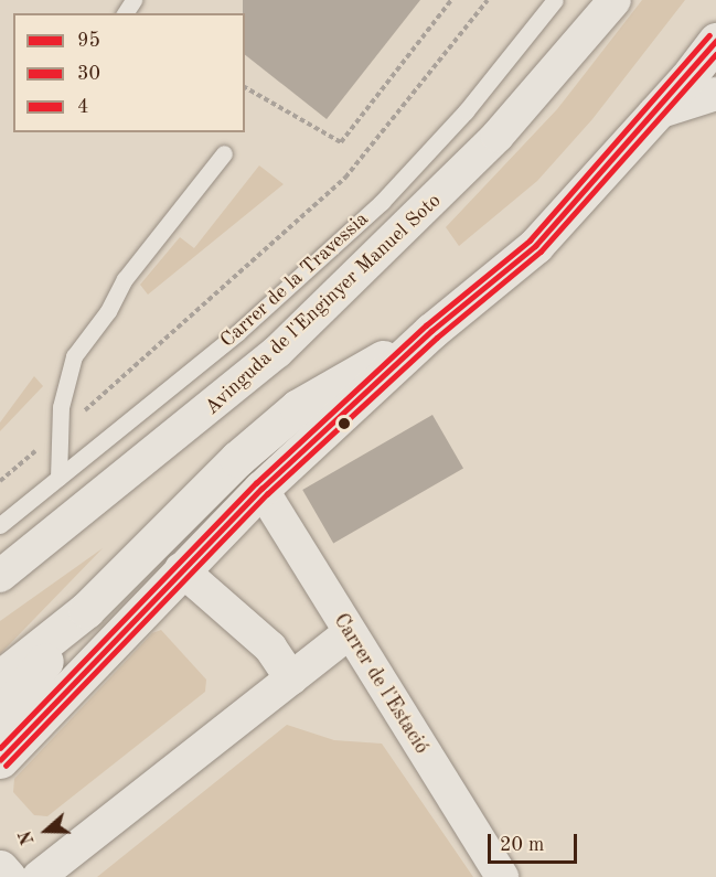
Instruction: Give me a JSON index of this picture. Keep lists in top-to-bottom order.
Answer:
{
  "streets": {
    "street": ["Avinguda de l'Enginyer Manuel Soto", "Carrer de l'Estació"],
    "lane": ["Carrer de la Travessia"]
  },
  "lines": ["transit line 4", "transit line 95", "transit line 30"],
  "legend": ["95", "30", "4"],
  "scale_bar": "20 m",
  "north": "left"
}
